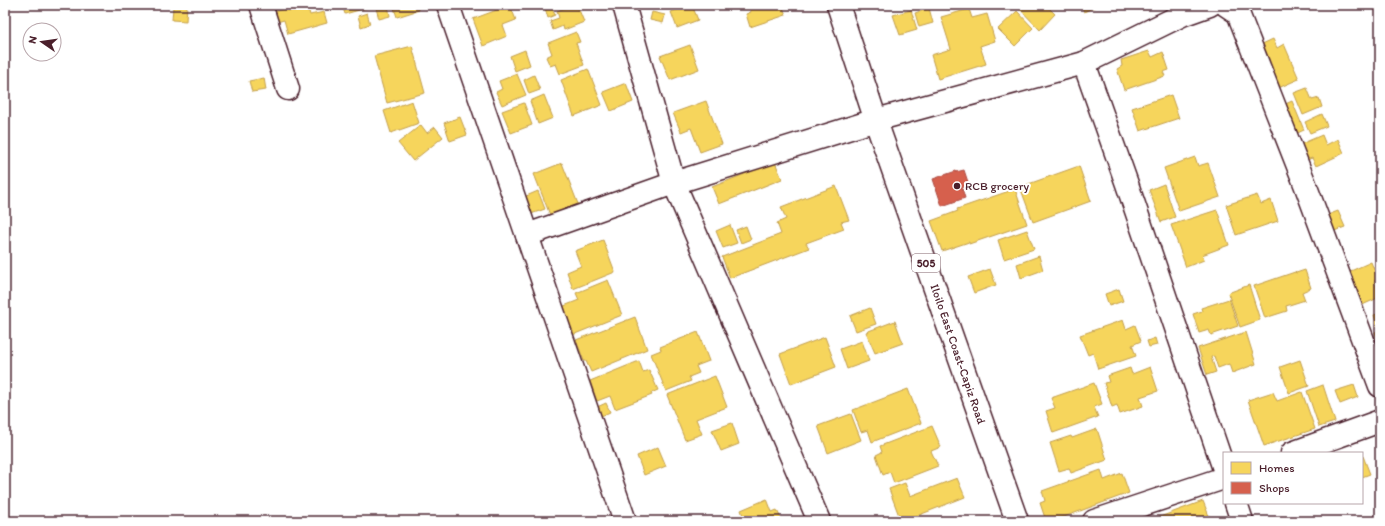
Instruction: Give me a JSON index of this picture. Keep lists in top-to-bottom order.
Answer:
{
  "streets": {
    "street": ["505", "Iloilo East Coast-Capiz Road"]
  },
  "places": ["RCB grocery"],
  "legend": ["Homes", "Shops"],
  "north": "left"
}
